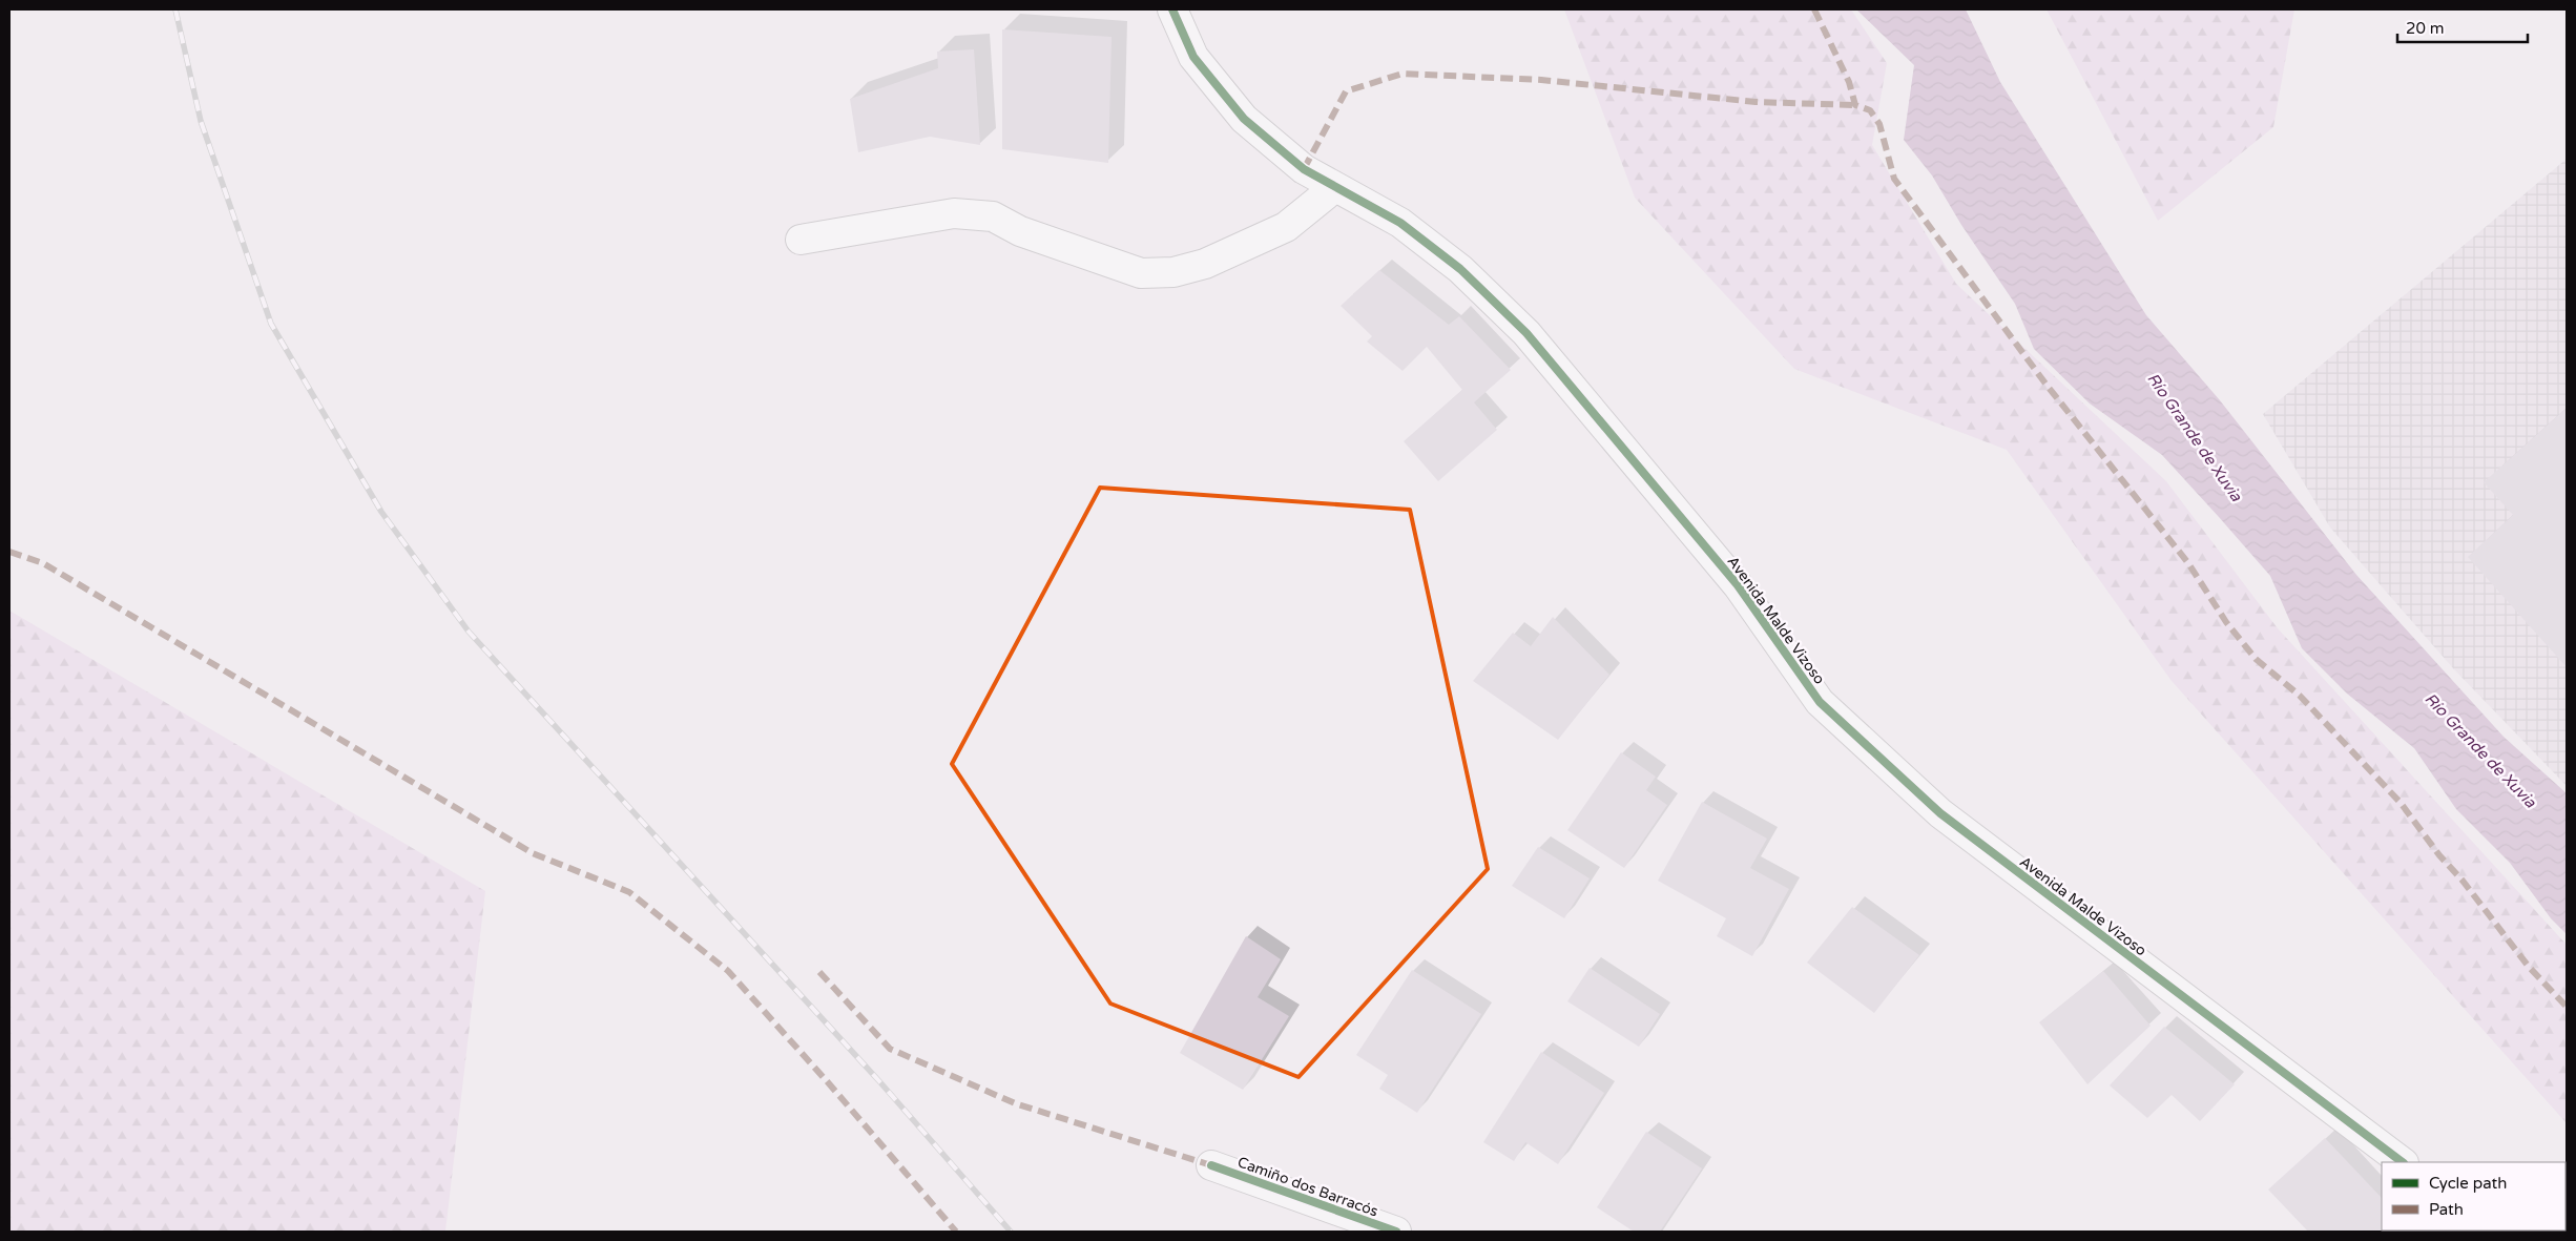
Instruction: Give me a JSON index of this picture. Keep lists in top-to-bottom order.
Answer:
{
  "streets": {
    "street": ["Avenida Malde Vizoso", "Camiño dos Barracós"]
  },
  "water": ["Río Grande de Xuvia"],
  "legend": ["Cycle path", "Path"],
  "scale_bar": "20 m"
}
